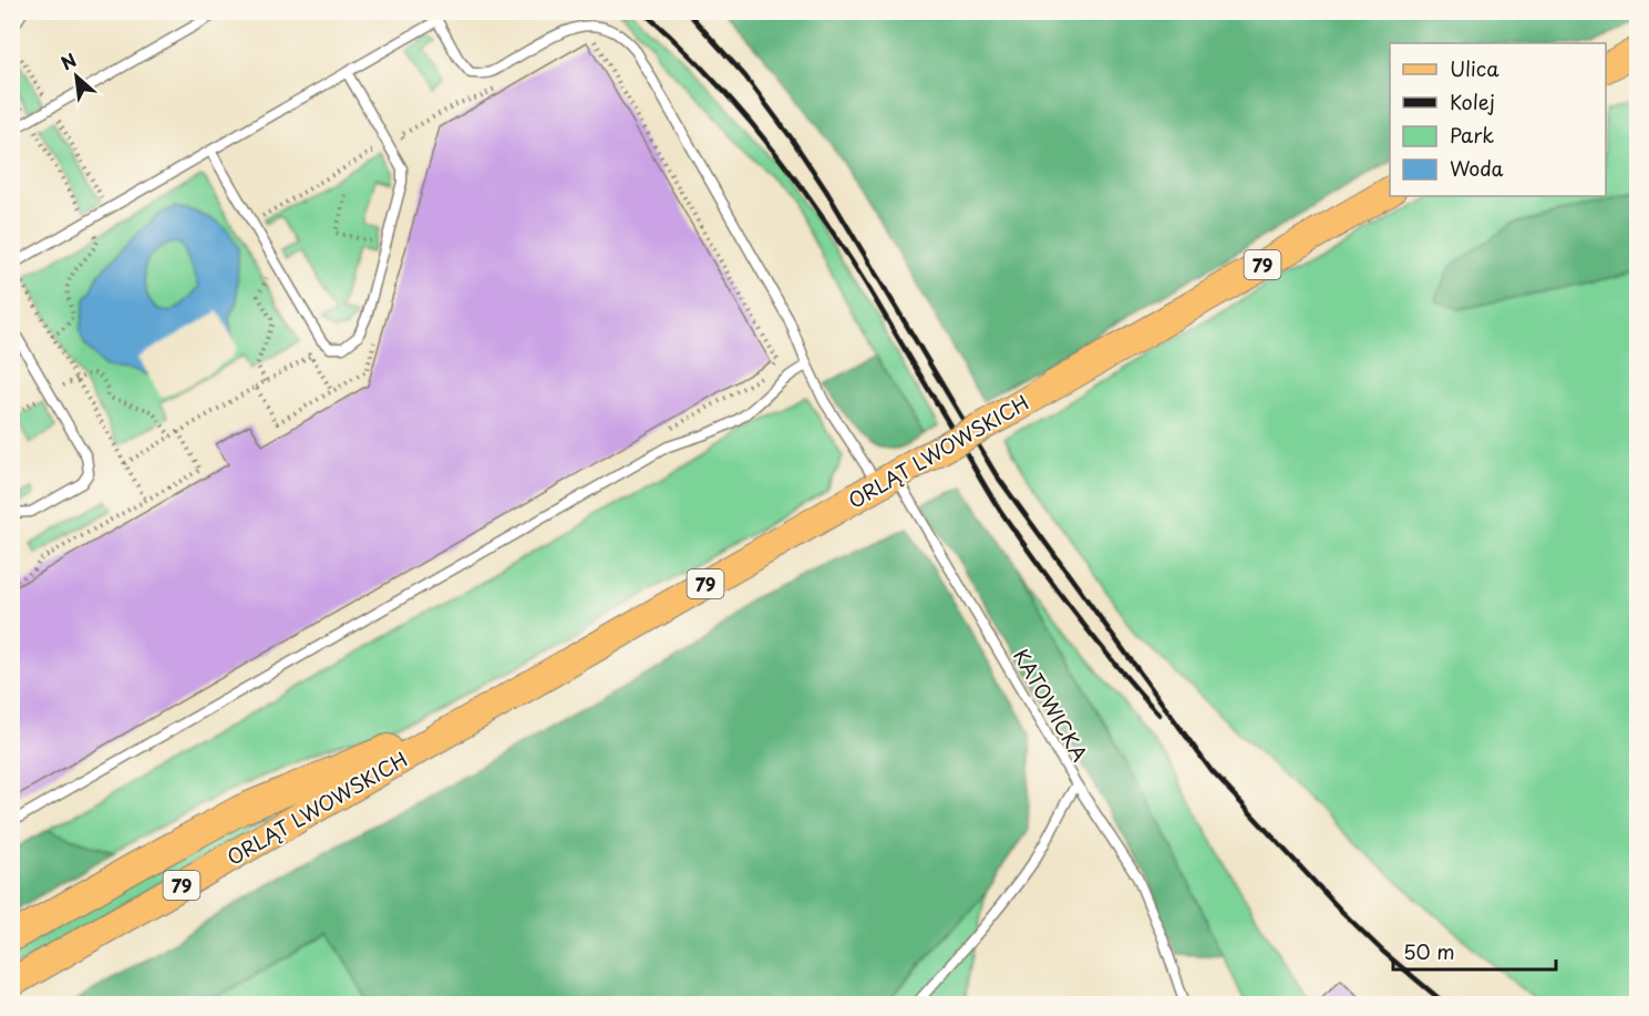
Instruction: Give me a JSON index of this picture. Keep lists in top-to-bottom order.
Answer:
{
  "streets": {
    "main road": ["79", "ORLĄT LWOWSKICH"],
    "lane": ["KATOWICKA"]
  },
  "crossings": [
    ["ORLĄT LWOWSKICH", "KATOWICKA"]
  ],
  "legend": [
    "Ulica",
    "Kolej",
    "Park",
    "Woda"
  ],
  "scale_bar": "50 m",
  "north": "top left"
}
